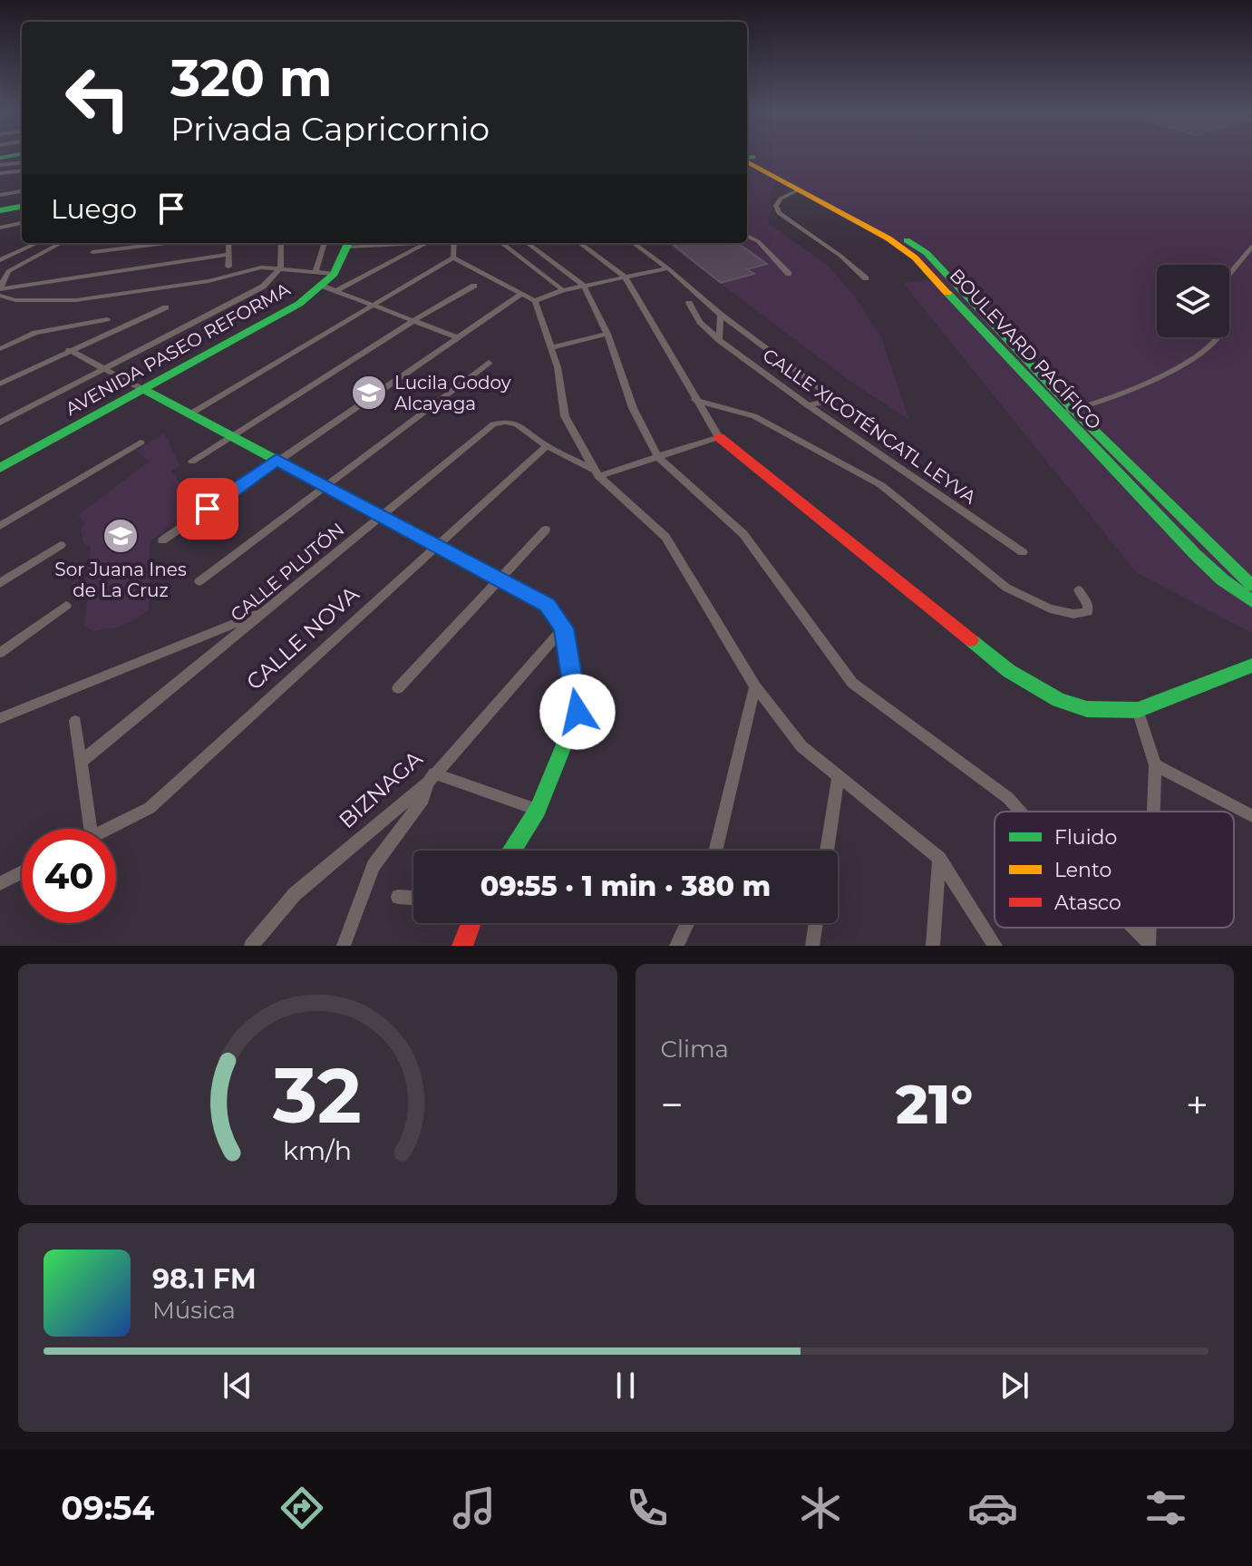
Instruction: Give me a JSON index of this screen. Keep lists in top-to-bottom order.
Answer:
{
  "streets": {
    "main road": ["AVENIDA PASEO REFORMA", "BOULEVARD PACÍFICO"],
    "street": [
      "CALLE XICOTÉNCATL LEYVA",
      "CALLE PLUTÓN",
      "CALLE NOVA",
      "BIZNAGA"
    ]
  },
  "crossings": [
    ["CALLE PLUTÓN", "CALLE NOVA"]
  ],
  "places": {
    "school or university": ["Lucila Godoy Alcayaga", "Sor Juana Ines de La Cruz"]
  },
  "legend": ["Fluido", "Lento", "Atasco"],
  "page": {
    "turn": ["320 m", "Privada Capricornio"],
    "then": "Luego",
    "limit": "40",
    "trip": "09:55 · 1 min · 380 m",
    "tile": "Clima",
    "heat": ["−", "21°", "+"],
    "song": ["98.1 FM", "Música"],
    "tabs": "09:54",
    "gauge": ["32", "km/h"]
  }
}
